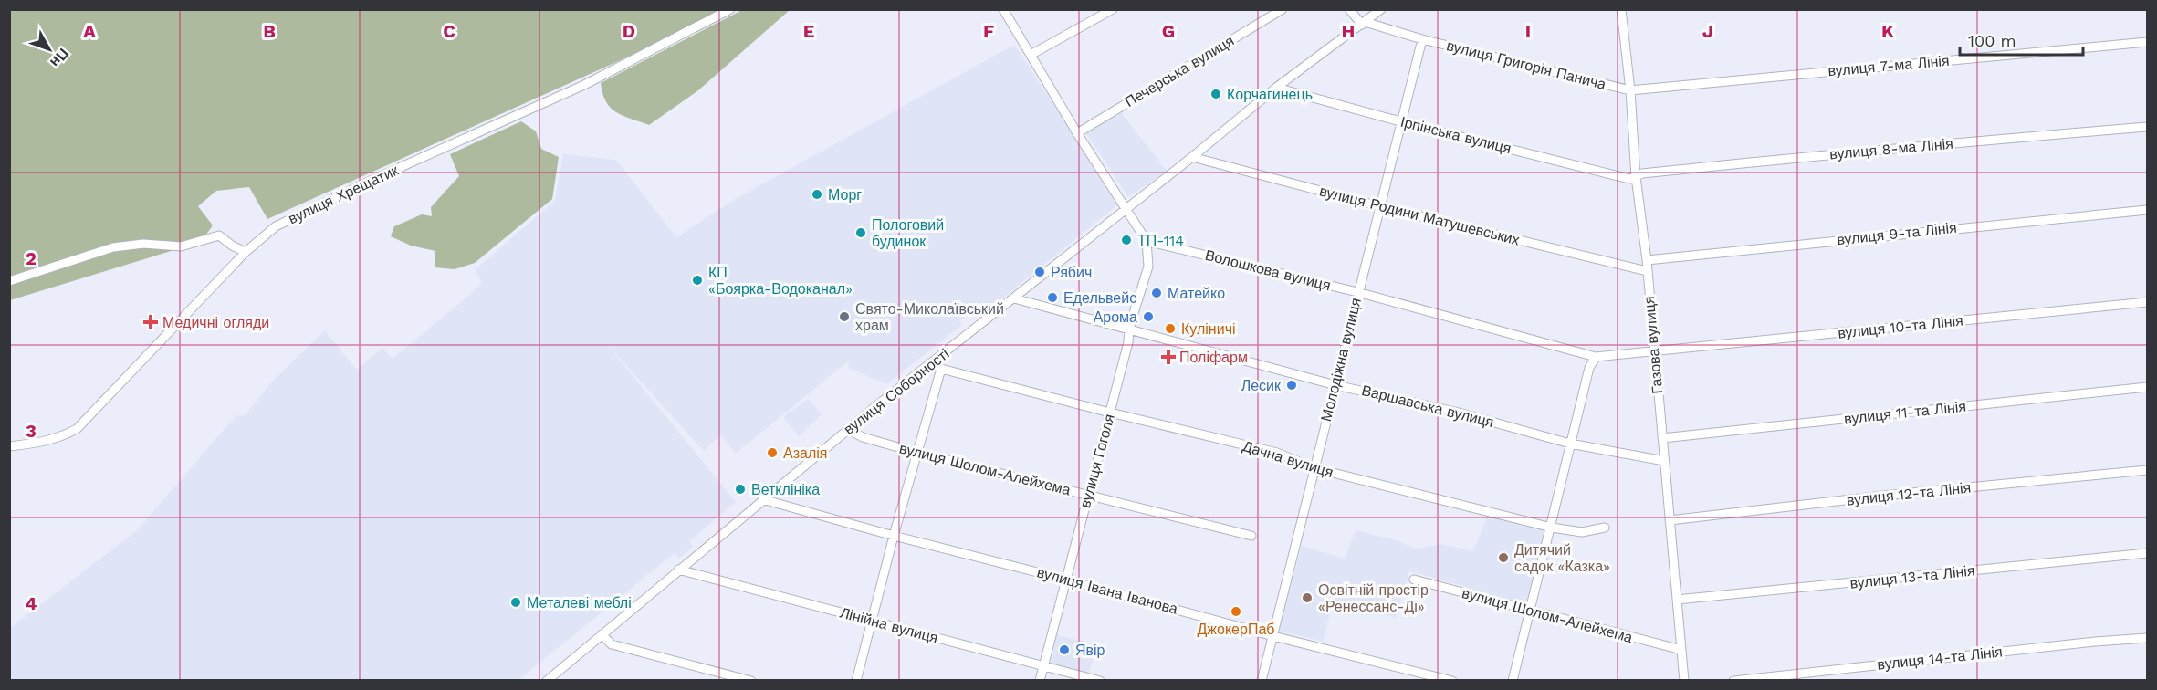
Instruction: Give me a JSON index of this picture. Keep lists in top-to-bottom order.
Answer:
{
  "streets": {
    "street": [
      "вулиця Григорія Панича",
      "вулиця 7-ма Лінія",
      "Печерська вулиця",
      "Ірпінська вулиця",
      "вулиця 8-ма Лінія",
      "вулиця Хрещатик",
      "вулиця Родини Матушевських",
      "вулиця 9-та Лінія",
      "Волошкова вулиця",
      "вулиця 10-та Лінія",
      "Газова вулиця",
      "Молодіжна вулиця",
      "вулиця Соборності",
      "Варшавська вулиця",
      "вулиця 11-та Лінія",
      "Дачна вулиця",
      "вулиця Гоголя",
      "вулиця Шолом-Алейхема",
      "вулиця 12-та Лінія",
      "вулиця 13-та Лінія",
      "вулиця Івана Іванова",
      "Лінійна вулиця",
      "вулиця 14-та Лінія"
    ]
  },
  "crossings": [
    ["вулиця Григорія Панича", "вулиця 7-ма Лінія"],
    ["вулиця Григорія Панича", "Газова вулиця"],
    ["вулиця Григорія Панича", "Молодіжна вулиця"],
    ["вулиця Григорія Панича", "вулиця Соборності"],
    ["вулиця 7-ма Лінія", "Газова вулиця"],
    ["Ірпінська вулиця", "вулиця 8-ма Лінія"],
    ["Ірпінська вулиця", "Газова вулиця"],
    ["Ірпінська вулиця", "Молодіжна вулиця"],
    ["Ірпінська вулиця", "вулиця Соборності"],
    ["вулиця 8-ма Лінія", "Газова вулиця"],
    ["вулиця Родини Матушевських", "Газова вулиця"],
    ["вулиця Родини Матушевських", "Молодіжна вулиця"],
    ["вулиця Родини Матушевських", "вулиця Соборності"],
    ["вулиця 9-та Лінія", "Газова вулиця"],
    ["Волошкова вулиця", "вулиця 10-та Лінія"],
    ["Волошкова вулиця", "Газова вулиця"],
    ["Волошкова вулиця", "Молодіжна вулиця"],
    ["Волошкова вулиця", "вулиця Гоголя"],
    ["вулиця 10-та Лінія", "Газова вулиця"],
    ["Газова вулиця", "Варшавська вулиця"],
    ["Газова вулиця", "вулиця 11-та Лінія"],
    ["Газова вулиця", "вулиця Шолом-Алейхема"],
    ["Газова вулиця", "вулиця 12-та Лінія"],
    ["Газова вулиця", "вулиця 13-та Лінія"],
    ["Молодіжна вулиця", "Варшавська вулиця"],
    ["Молодіжна вулиця", "Дачна вулиця"],
    ["Молодіжна вулиця", "вулиця Івана Іванова"],
    ["вулиця Соборності", "Варшавська вулиця"],
    ["вулиця Соборності", "вулиця Шолом-Алейхема"],
    ["вулиця Соборності", "вулиця Івана Іванова"],
    ["вулиця Соборності", "Лінійна вулиця"],
    ["Варшавська вулиця", "вулиця Гоголя"],
    ["Дачна вулиця", "вулиця Гоголя"],
    ["вулиця Гоголя", "вулиця Шолом-Алейхема"],
    ["вулиця Гоголя", "вулиця Івана Іванова"],
    ["вулиця Гоголя", "Лінійна вулиця"]
  ],
  "places": {
    "other": [
      "Корчагинець",
      "Морг",
      "Пологовий будинок",
      "ТП-114",
      "Рябич",
      "КП «Боярка-Водоканал»",
      "Матейко",
      "Едельвейс",
      "Свято-Миколаївський храм",
      "Арома",
      "Куліничі",
      "Лесик",
      "Азалія",
      "Ветклініка",
      "Дитячий садок «Казка»",
      "Освітній простір «Ренессанс-Ді»",
      "Металеві меблі",
      "ДжокерПаб",
      "Явір"
    ],
    "health": ["Медичні огляди", "Поліфарм"]
  },
  "scale_bar": "100 m",
  "north": "bottom right",
  "grid": {
    "columns": [
      "A",
      "B",
      "C",
      "D",
      "E",
      "F",
      "G",
      "H",
      "I",
      "J",
      "K"
    ],
    "rows": ["2", "3", "4"]
  }
}
